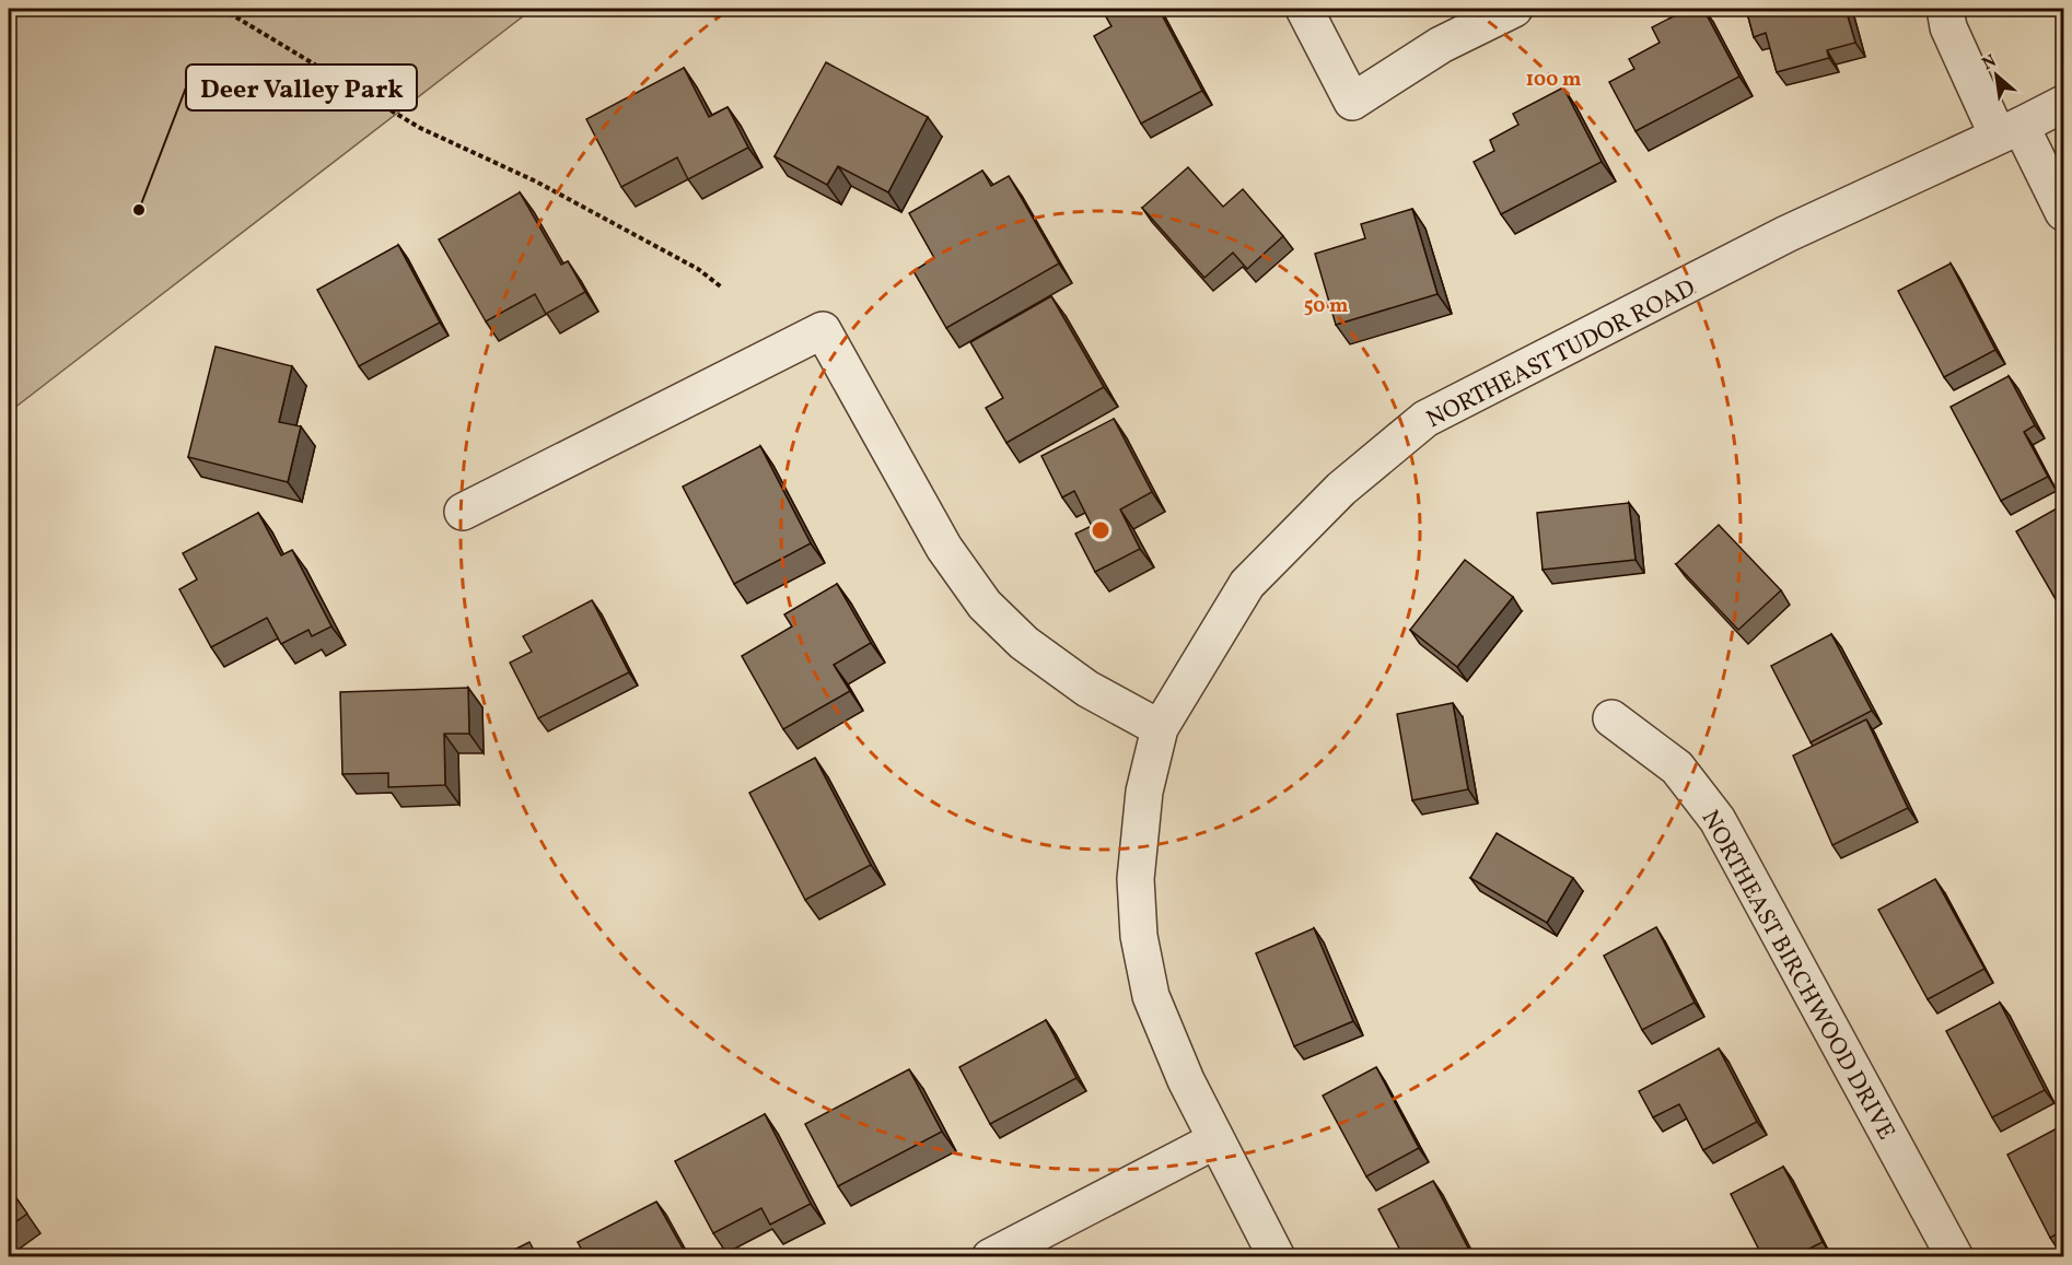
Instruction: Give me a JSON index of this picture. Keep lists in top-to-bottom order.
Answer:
{
  "streets": {
    "street": ["NORTHEAST TUDOR ROAD", "NORTHEAST BIRCHWOOD DRIVE"]
  },
  "places": ["Deer Valley Park"],
  "north": "top left",
  "rings": ["100 m", "50 m"]
}
